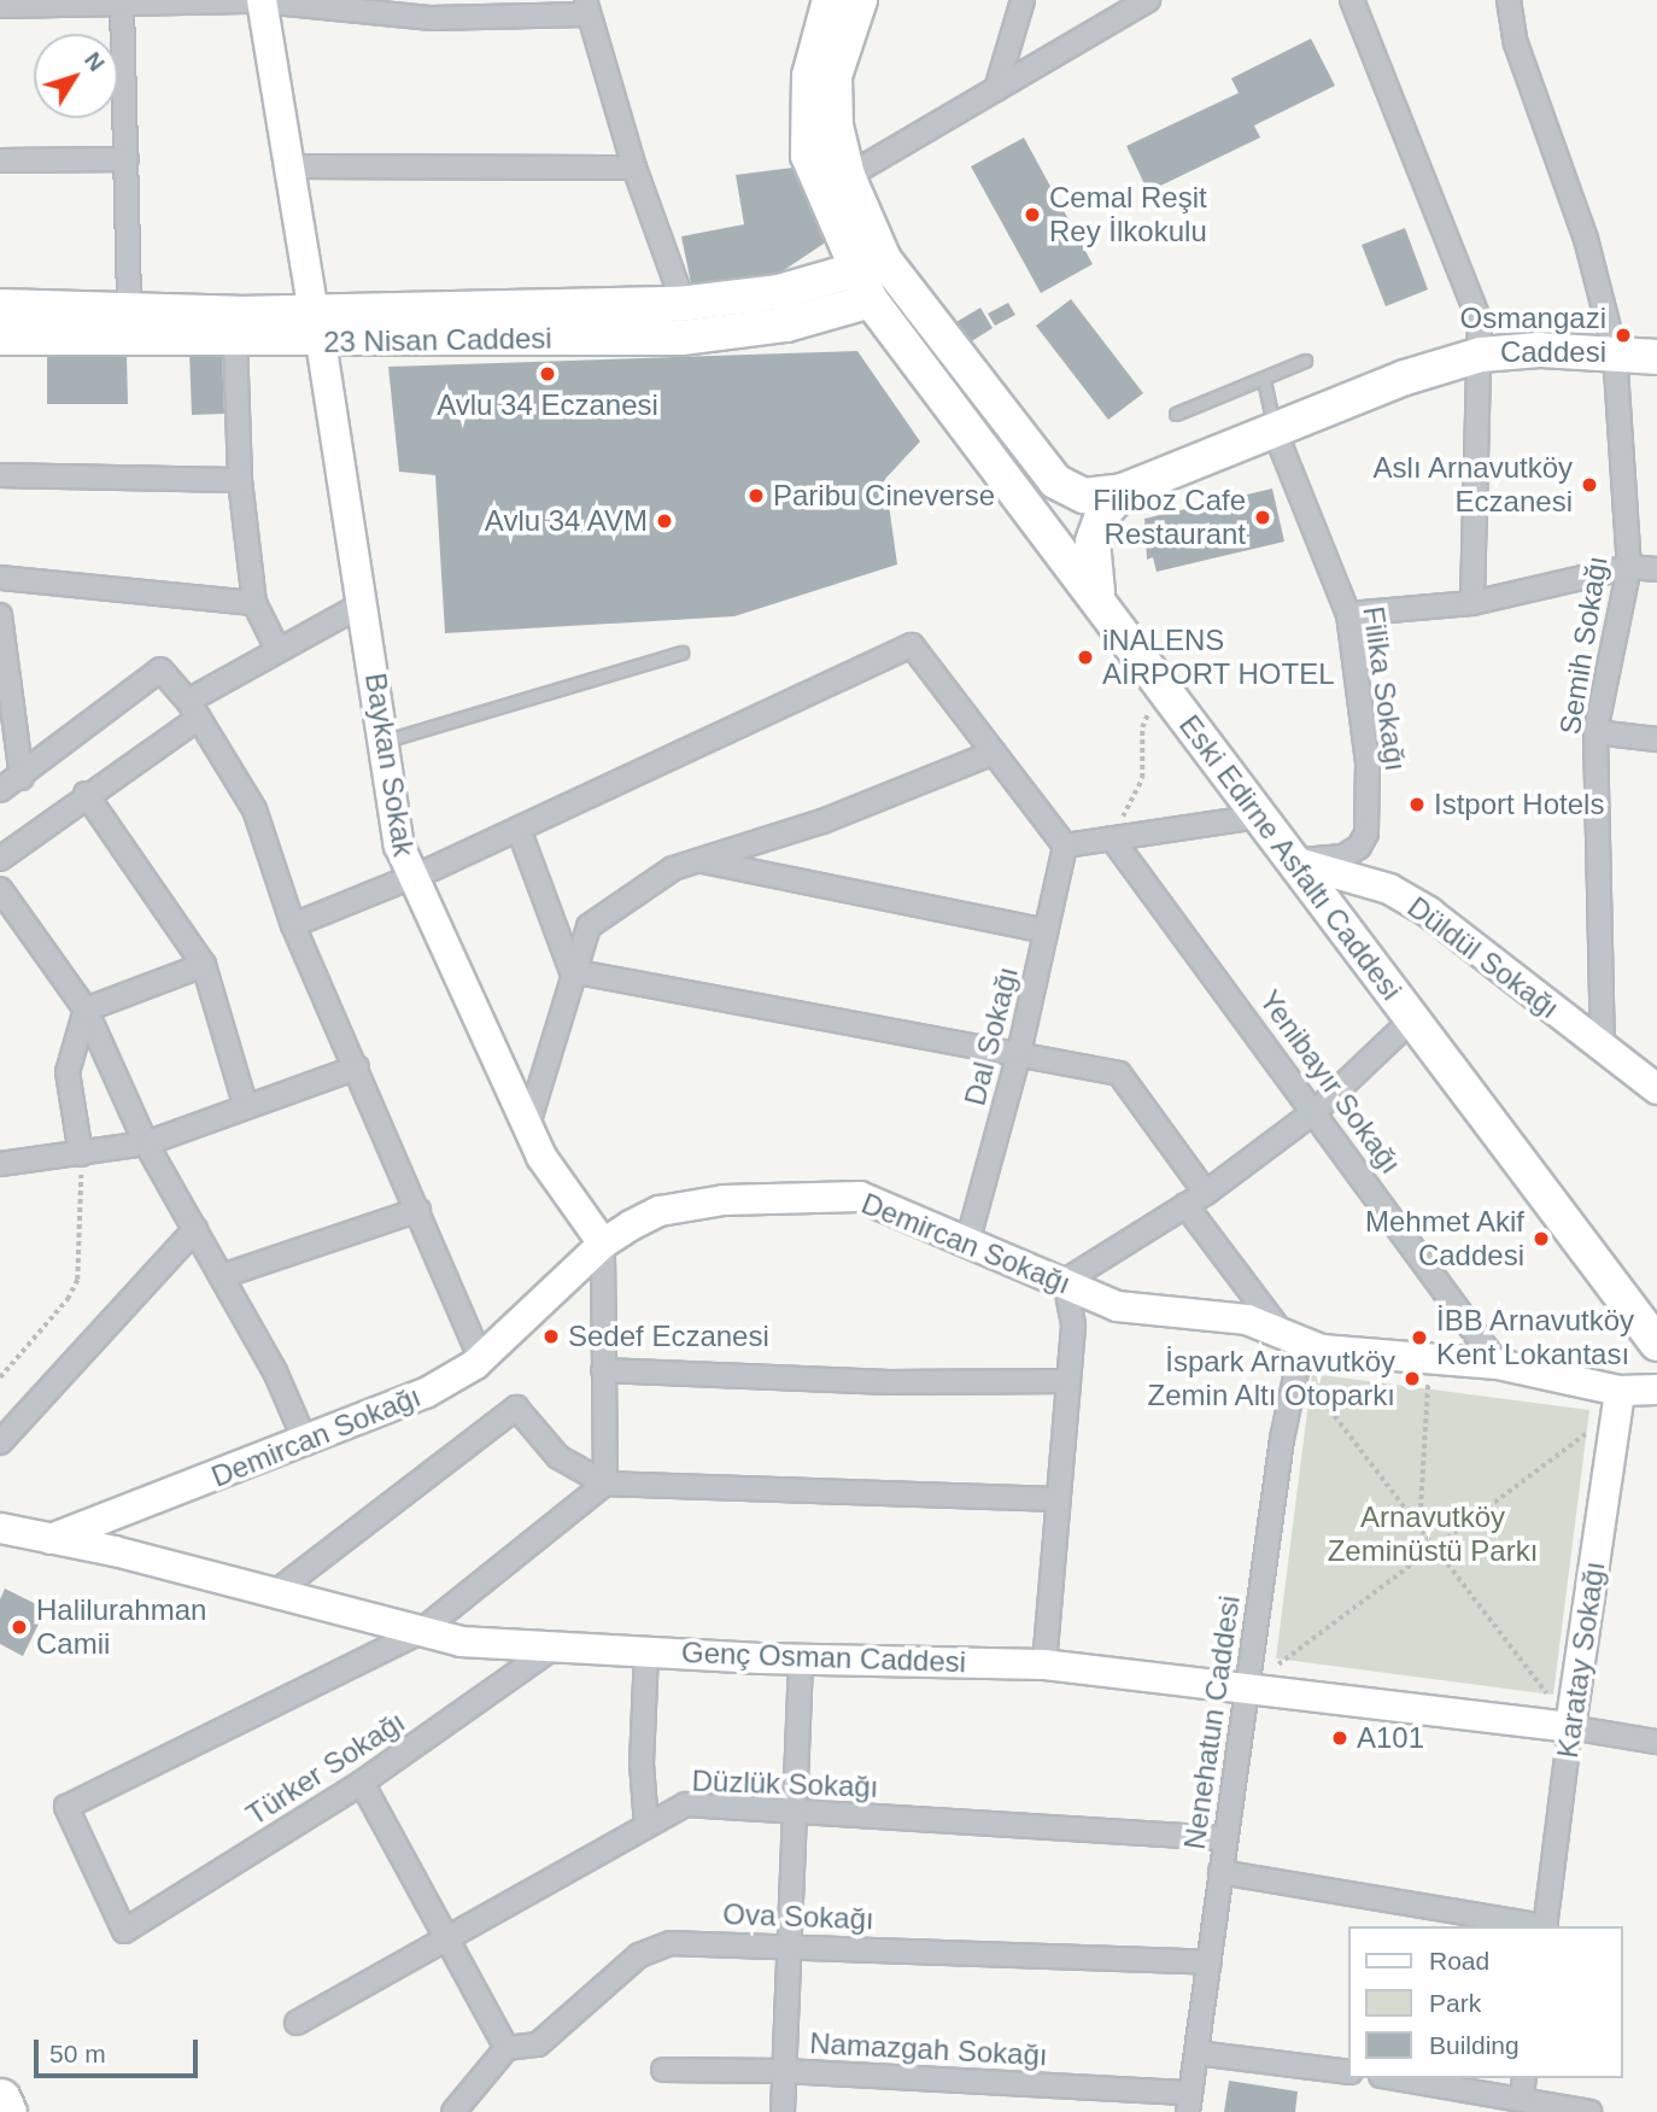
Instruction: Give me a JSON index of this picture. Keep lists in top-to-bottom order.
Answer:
{
  "streets": {
    "main road": ["23 Nisan Caddesi", "Eski Edirne Asfaltı Caddesi"],
    "street": [
      "Semih Sokağı",
      "Filika Sokağı",
      "Baykan Sokak",
      "Düldül Sokağı",
      "Dal Sokağı",
      "Yenibayır Sokağı",
      "Demircan Sokağı",
      "Genç Osman Caddesi",
      "Karatay Sokağı",
      "Nenehatun Caddesi",
      "Türker Sokağı",
      "Düzlük Sokağı",
      "Ova Sokağı",
      "Namazgah Sokağı"
    ]
  },
  "crossings": [
    ["23 Nisan Caddesi", "Baykan Sokak"],
    ["23 Nisan Caddesi", "Eski Edirne Asfaltı Caddesi"],
    ["Semih Sokağı", "Düldül Sokağı"],
    ["Filika Sokağı", "Eski Edirne Asfaltı Caddesi"],
    ["Filika Sokağı", "Düldül Sokağı"],
    ["Baykan Sokak", "Demircan Sokağı"],
    ["Eski Edirne Asfaltı Caddesi", "Düldül Sokağı"],
    ["Dal Sokağı", "Demircan Sokağı"],
    ["Yenibayır Sokağı", "Demircan Sokağı"],
    ["Demircan Sokağı", "Genç Osman Caddesi"],
    ["Demircan Sokağı", "Karatay Sokağı"],
    ["Demircan Sokağı", "Nenehatun Caddesi"],
    ["Genç Osman Caddesi", "Karatay Sokağı"],
    ["Genç Osman Caddesi", "Nenehatun Caddesi"],
    ["Genç Osman Caddesi", "Türker Sokağı"],
    ["Nenehatun Caddesi", "Düzlük Sokağı"],
    ["Nenehatun Caddesi", "Ova Sokağı"],
    ["Nenehatun Caddesi", "Namazgah Sokağı"]
  ],
  "parks": ["Arnavutköy Zeminüstü Parkı"],
  "places": [
    "Cemal Reşit Rey İlkokulu",
    "Osmangazi Caddesi",
    "Avlu 34 Eczanesi",
    "Aslı Arnavutköy Eczanesi",
    "Paribu Cineverse",
    "Filiboz Cafe Restaurant",
    "Avlu 34 AVM",
    "iNALENS AİRPORT HOTEL",
    "Istport Hotels",
    "Mehmet Akif Caddesi",
    "Sedef Eczanesi",
    "İBB Arnavutköy Kent Lokantası",
    "İspark Arnavutköy Zemin Altı Otoparkı",
    "Halilurahman Camii",
    "A101"
  ],
  "legend": ["Road", "Park", "Building"],
  "scale_bar": "50 m",
  "north": "top right"
}
